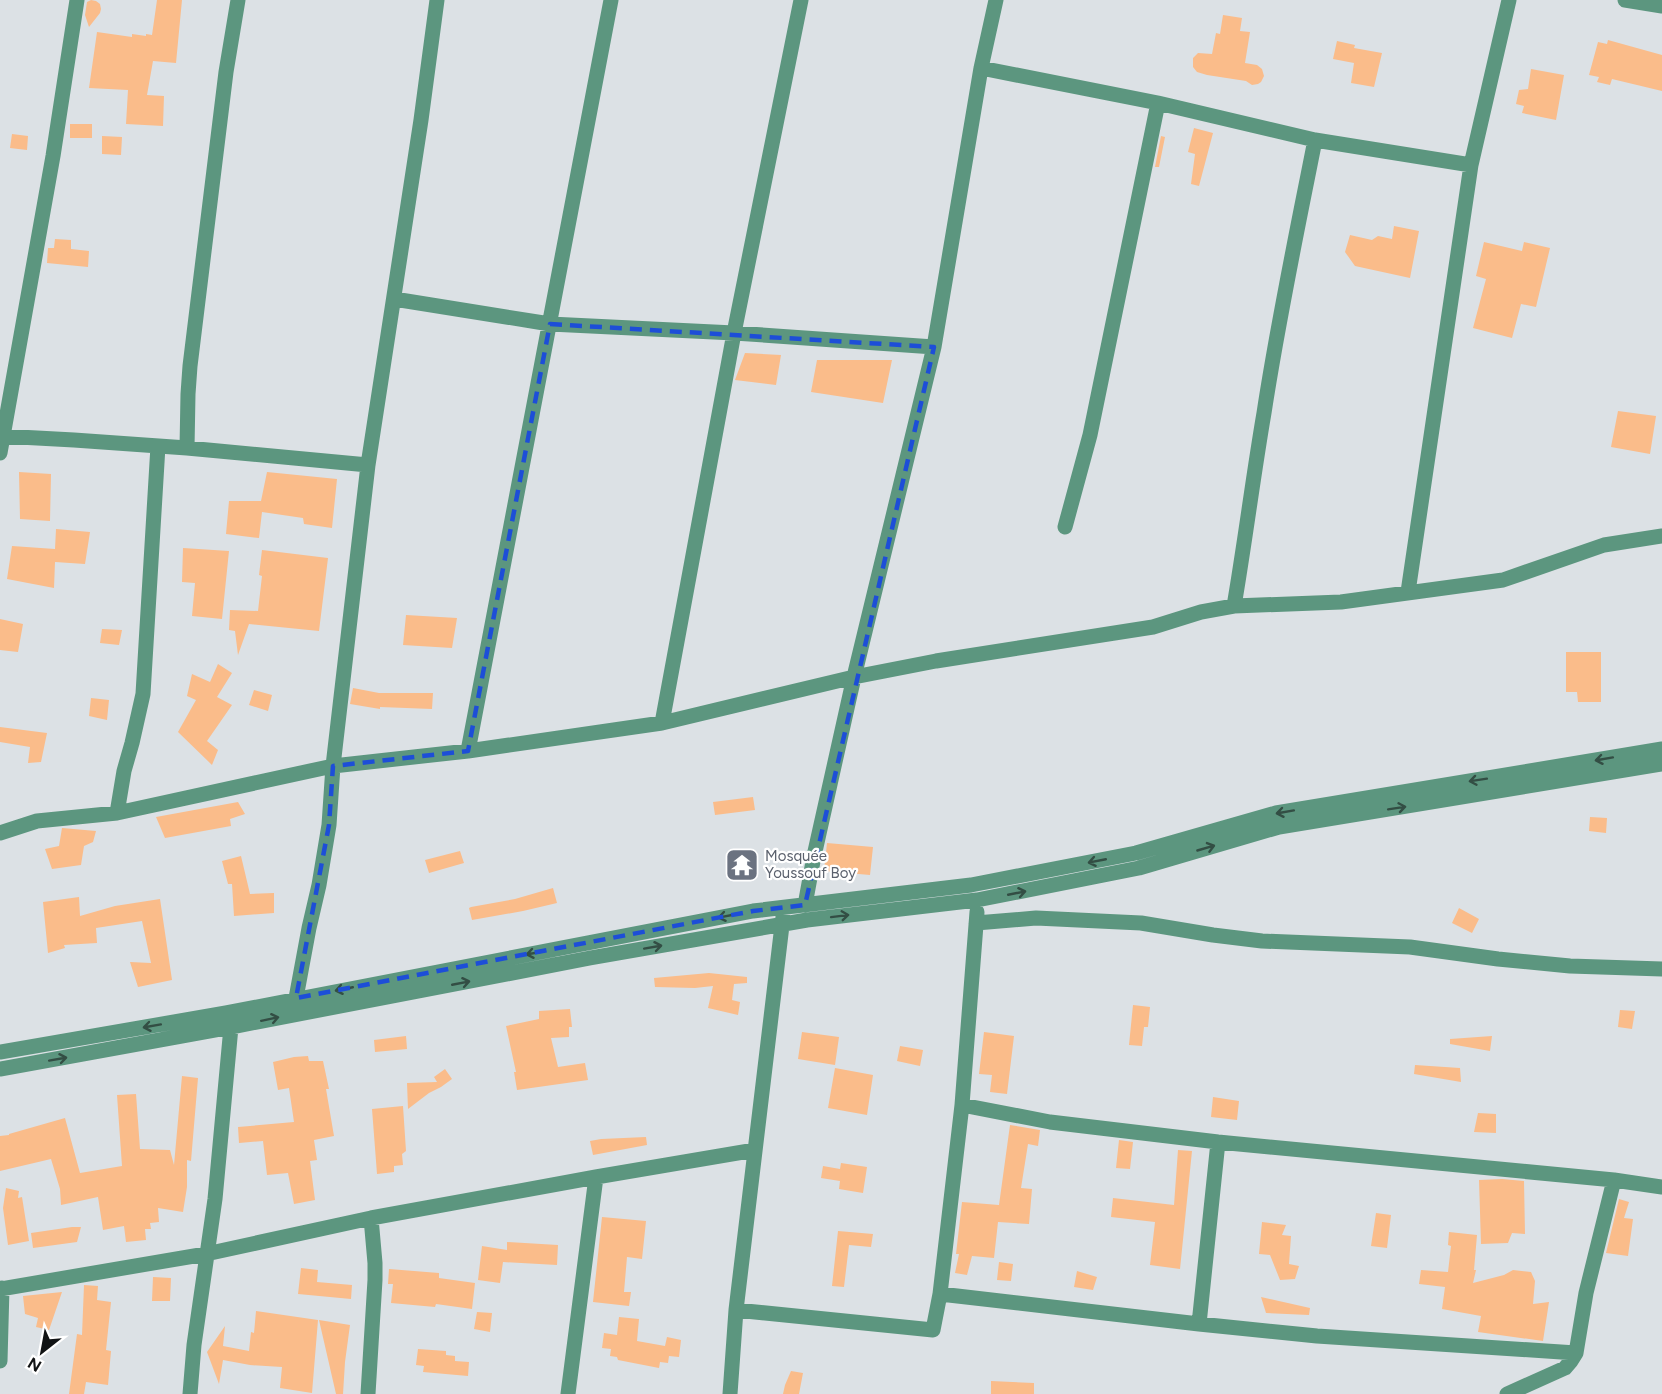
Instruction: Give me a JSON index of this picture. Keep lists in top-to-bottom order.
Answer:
{
  "places": {
    "temple": ["Mosquée Youssouf Boy"]
  },
  "north": "bottom left"
}
